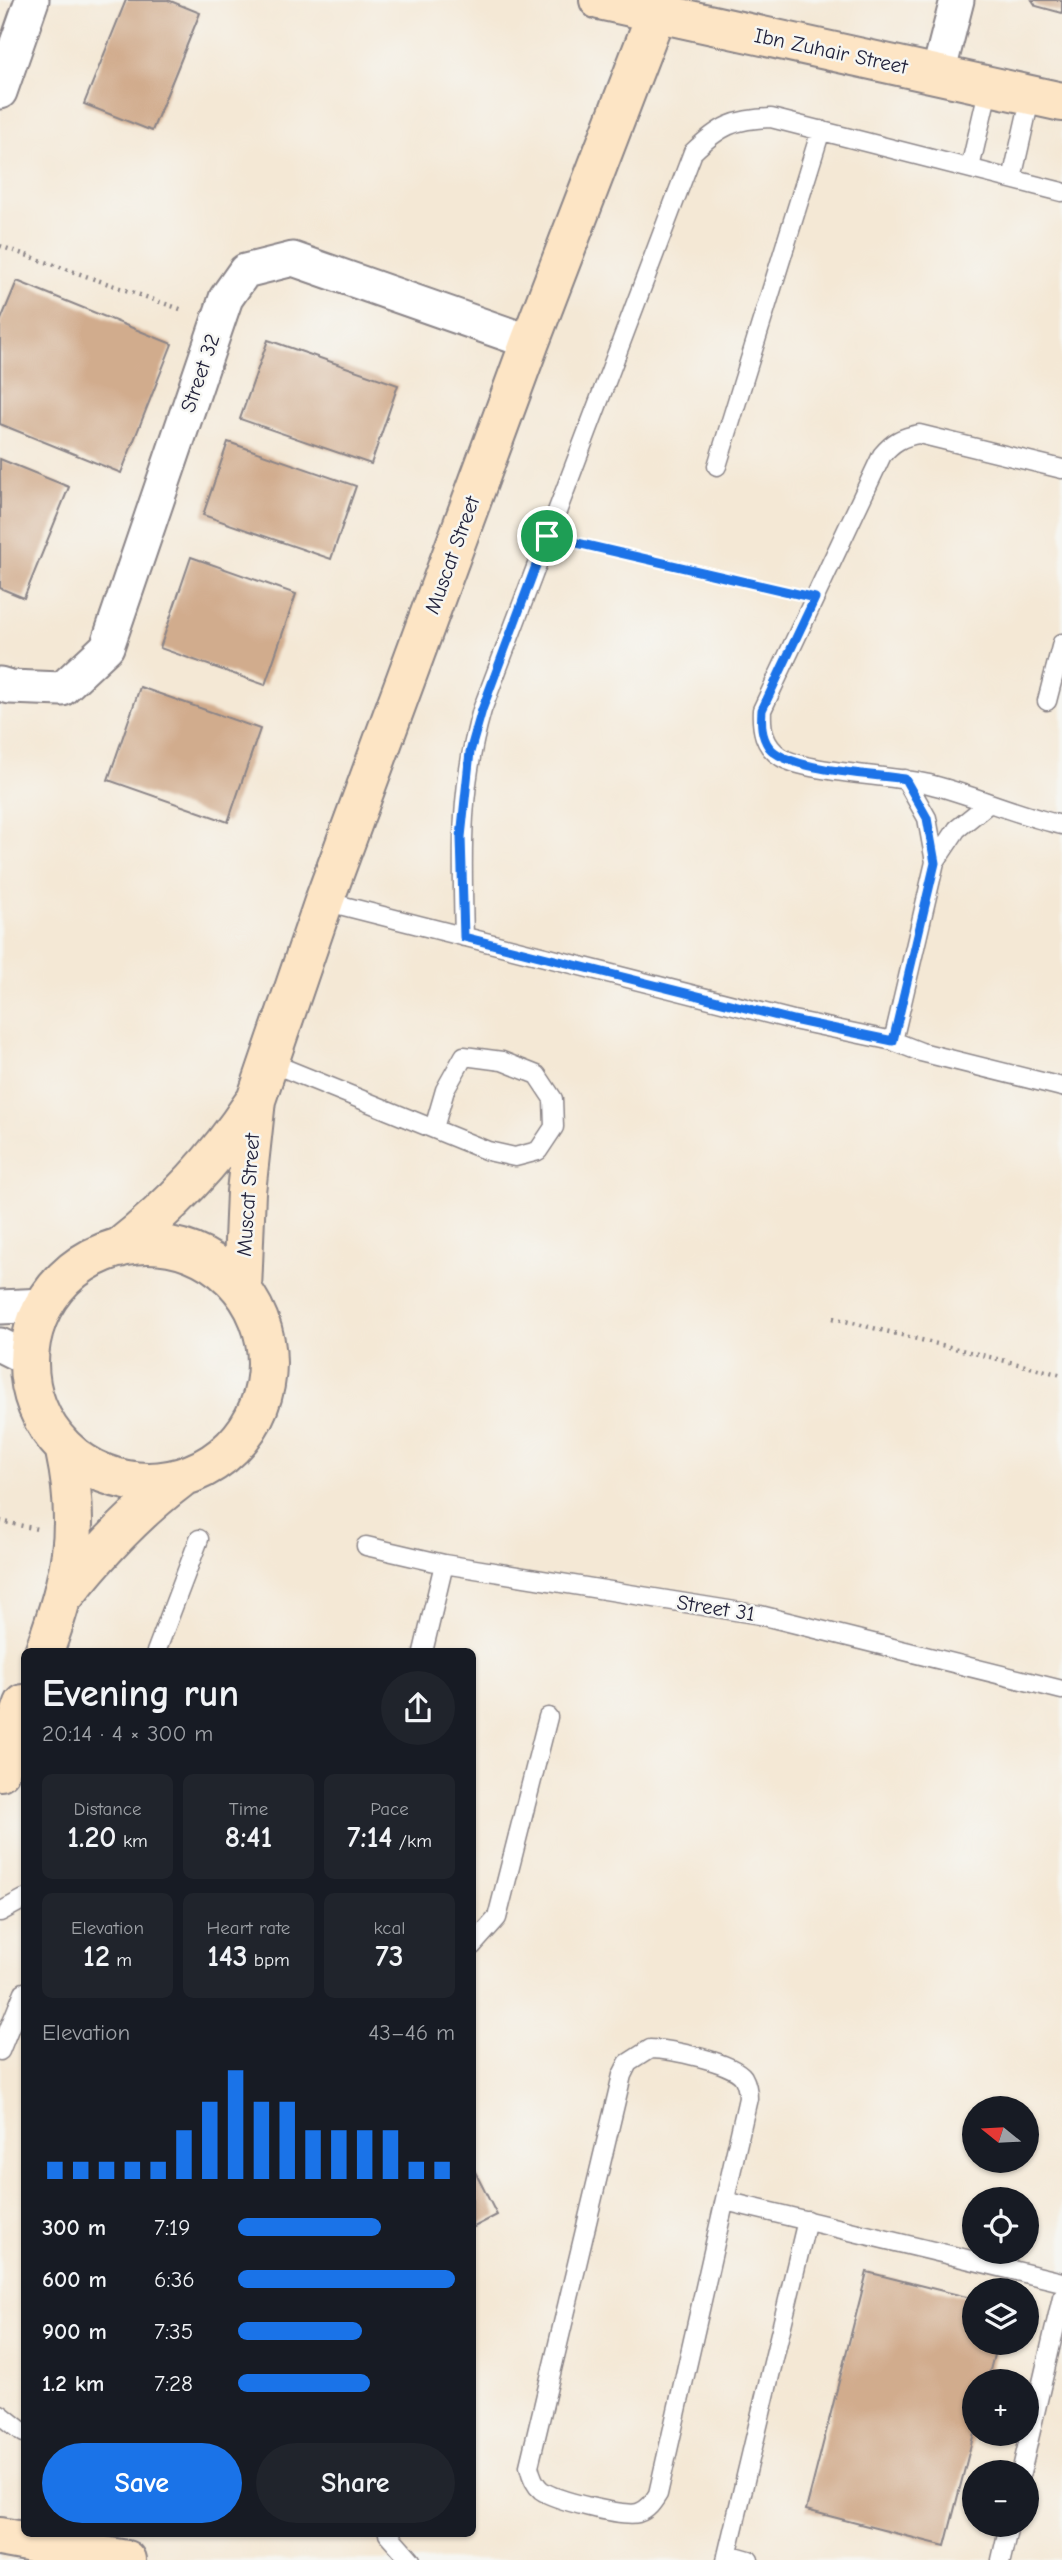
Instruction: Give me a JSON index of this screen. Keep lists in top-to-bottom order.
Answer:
{
  "streets": {
    "street": ["Ibn Zuhair Street", "Street 32", "Muscat Street"],
    "lane": ["Street 31"]
  },
  "crossings": [
    ["Ibn Zuhair Street", "Muscat Street"],
    ["Street 32", "Muscat Street"]
  ],
  "north": "left",
  "page": {
    "heading": ["Evening run", "20:14 · 4 × 300 m"],
    "stats": [
      ["Distance", "1.20 km"],
      ["Time", "8:41"],
      ["Pace", "7:14 /km"],
      ["Elevation", "12 m"],
      ["Heart rate", "143 bpm"],
      ["kcal", "73"]
    ],
    "chart": ["Elevation", "43–46 m"],
    "map_buttons": ["+", "−"],
    "list": [
      {
        "name": "300 m",
        "note": "7:19"
      },
      {
        "name": "600 m",
        "note": "6:36"
      },
      {
        "name": "900 m",
        "note": "7:35"
      },
      {
        "name": "1.2 km",
        "note": "7:28"
      }
    ],
    "buttons": ["Save", "Share"]
  }
}
